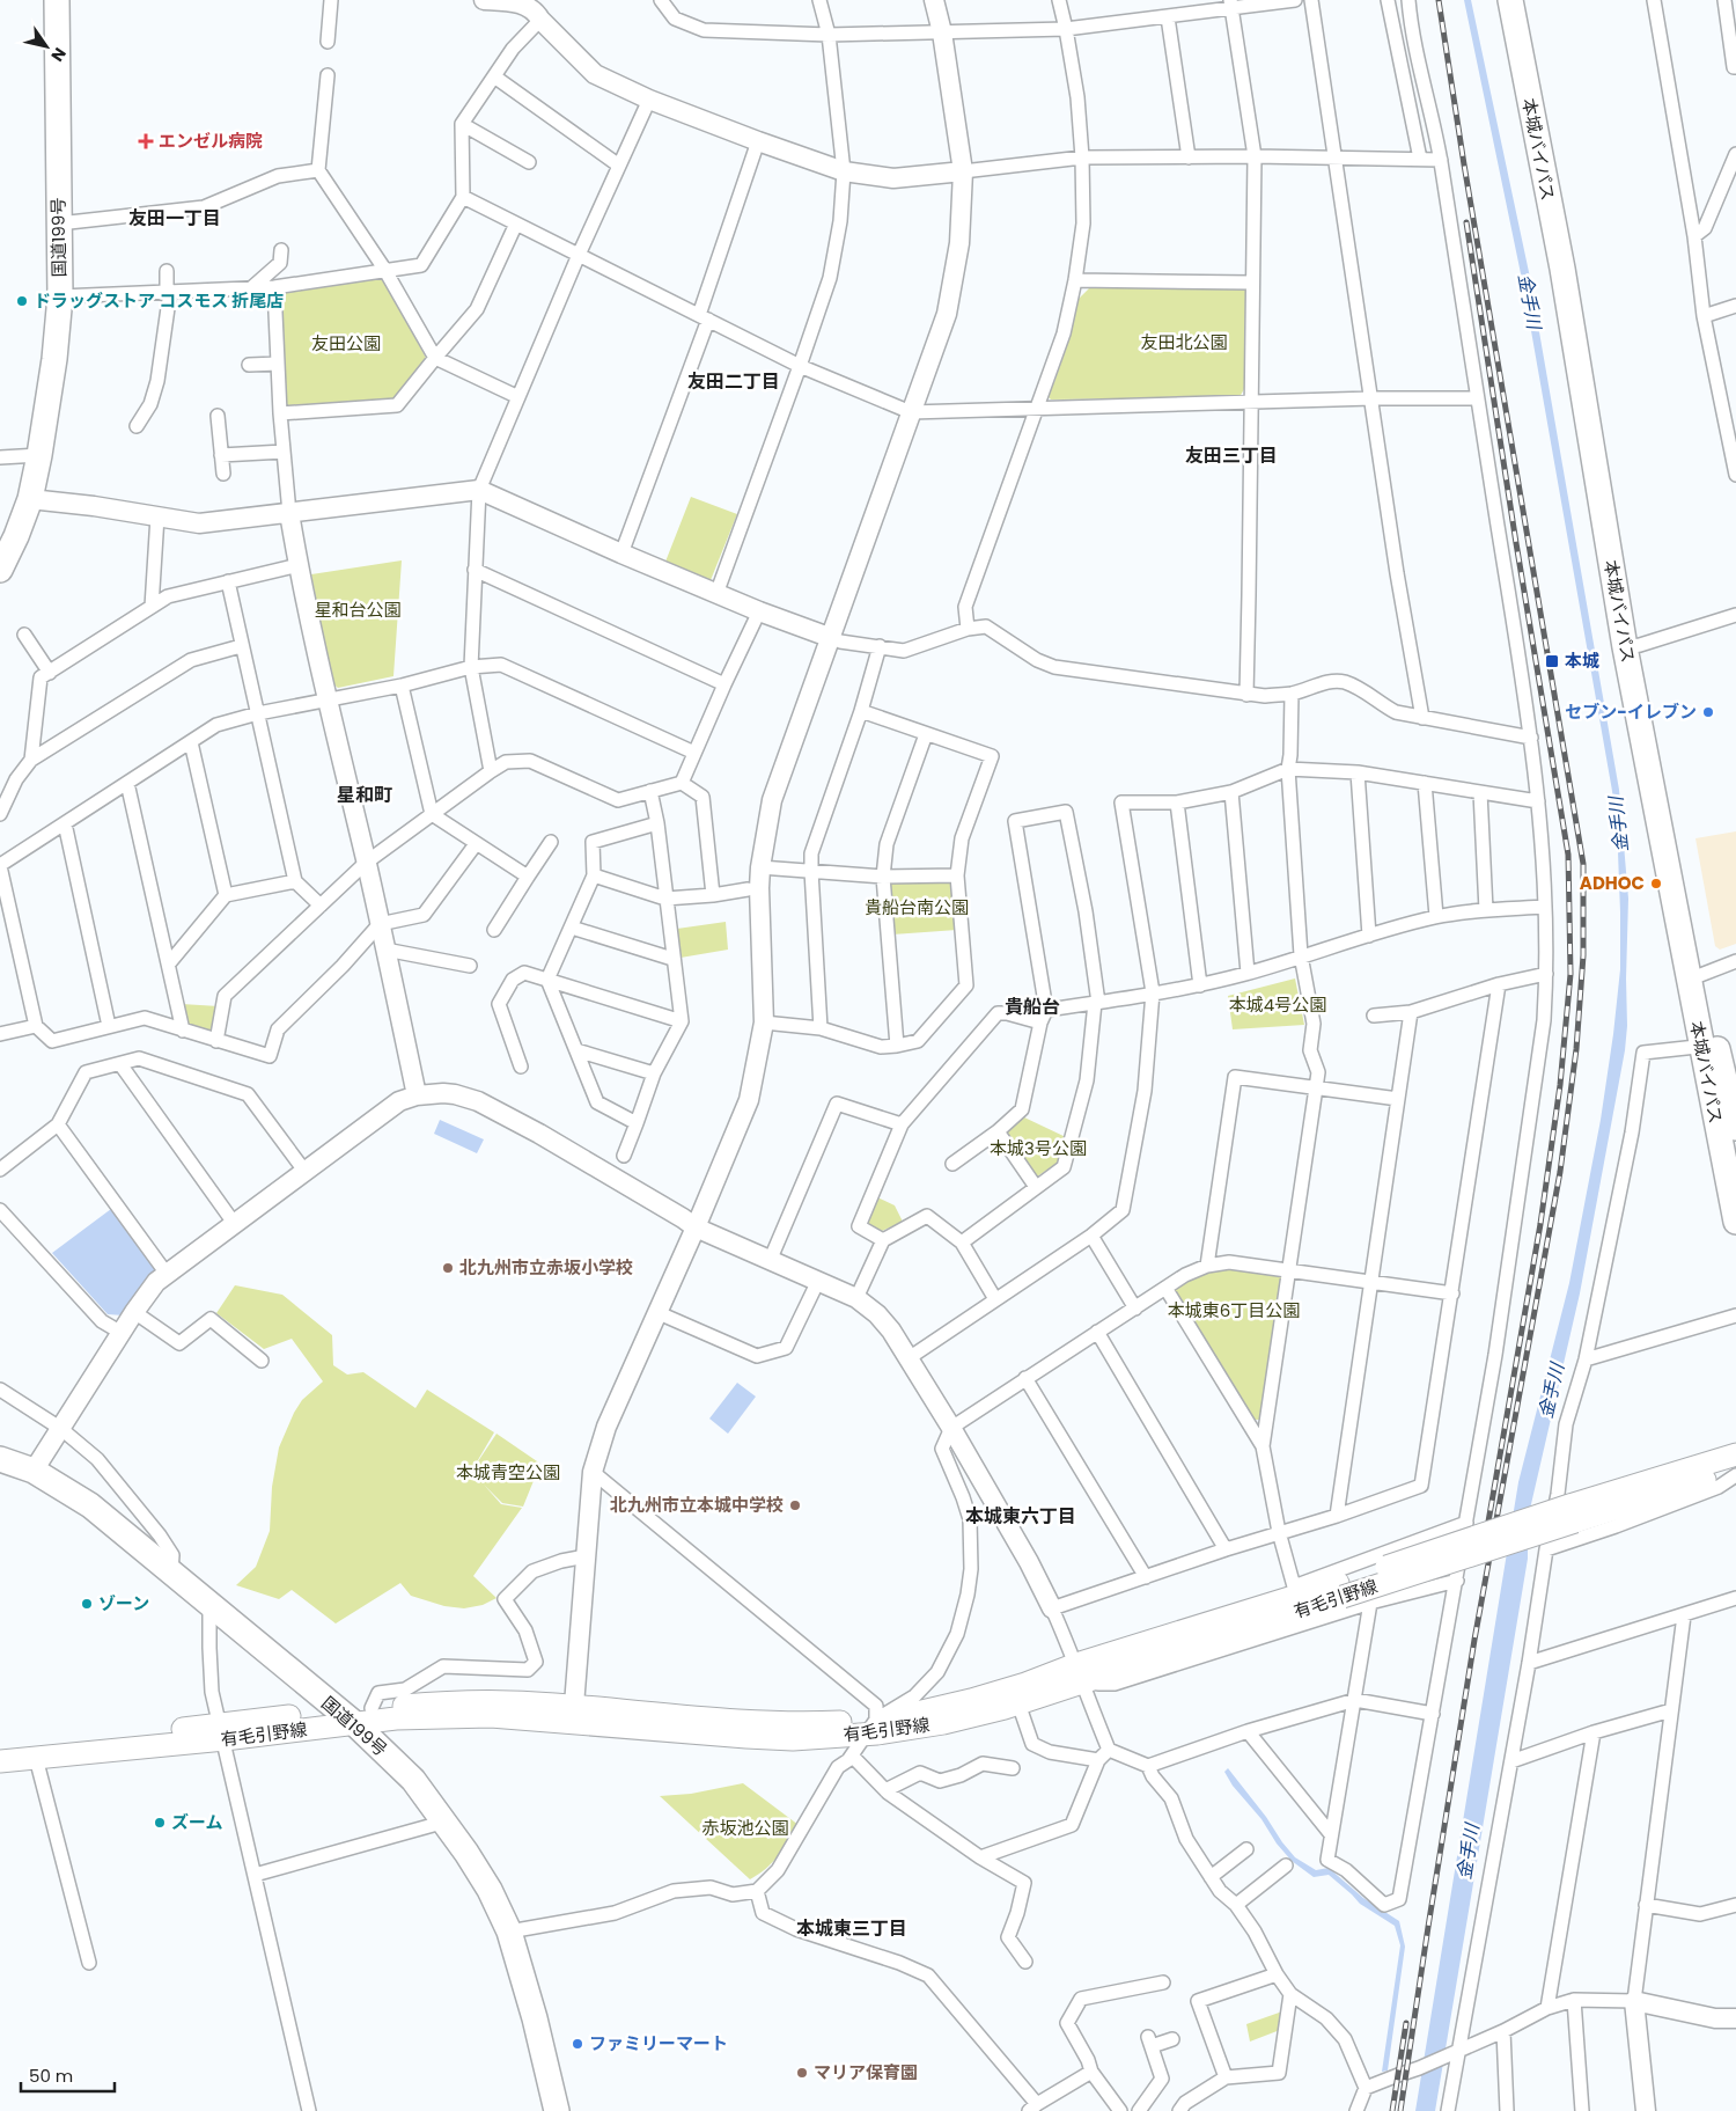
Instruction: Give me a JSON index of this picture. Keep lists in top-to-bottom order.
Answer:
{
  "streets": {
    "highway": ["本城バイパス", "国道199号"],
    "main road": ["有毛引野線"]
  },
  "crossings": [
    ["国道199号", "有毛引野線"]
  ],
  "districts": [
    "友田一丁目",
    "友田二丁目",
    "友田三丁目",
    "星和町",
    "貴船台",
    "本城東六丁目",
    "本城東三丁目"
  ],
  "water": ["金手川"],
  "parks": [
    "友田北公園",
    "友田公園",
    "星和台公園",
    "貴船台南公園",
    "本城4号公園",
    "本城3号公園",
    "本城東6丁目公園",
    "本城青空公園",
    "赤坂池公園"
  ],
  "places": {
    "health": ["エンゼル病院"],
    "other": [
      "ドラッグストア コスモス 折尾店",
      "セブン-イレブン",
      "ADHOC",
      "北九州市立赤坂小学校",
      "北九州市立本城中学校",
      "ゾーン",
      "ズーム",
      "ファミリーマート",
      "マリア保育園"
    ],
    "transit": ["本城"]
  },
  "scale_bar": "50 m",
  "north": "bottom right"
}
